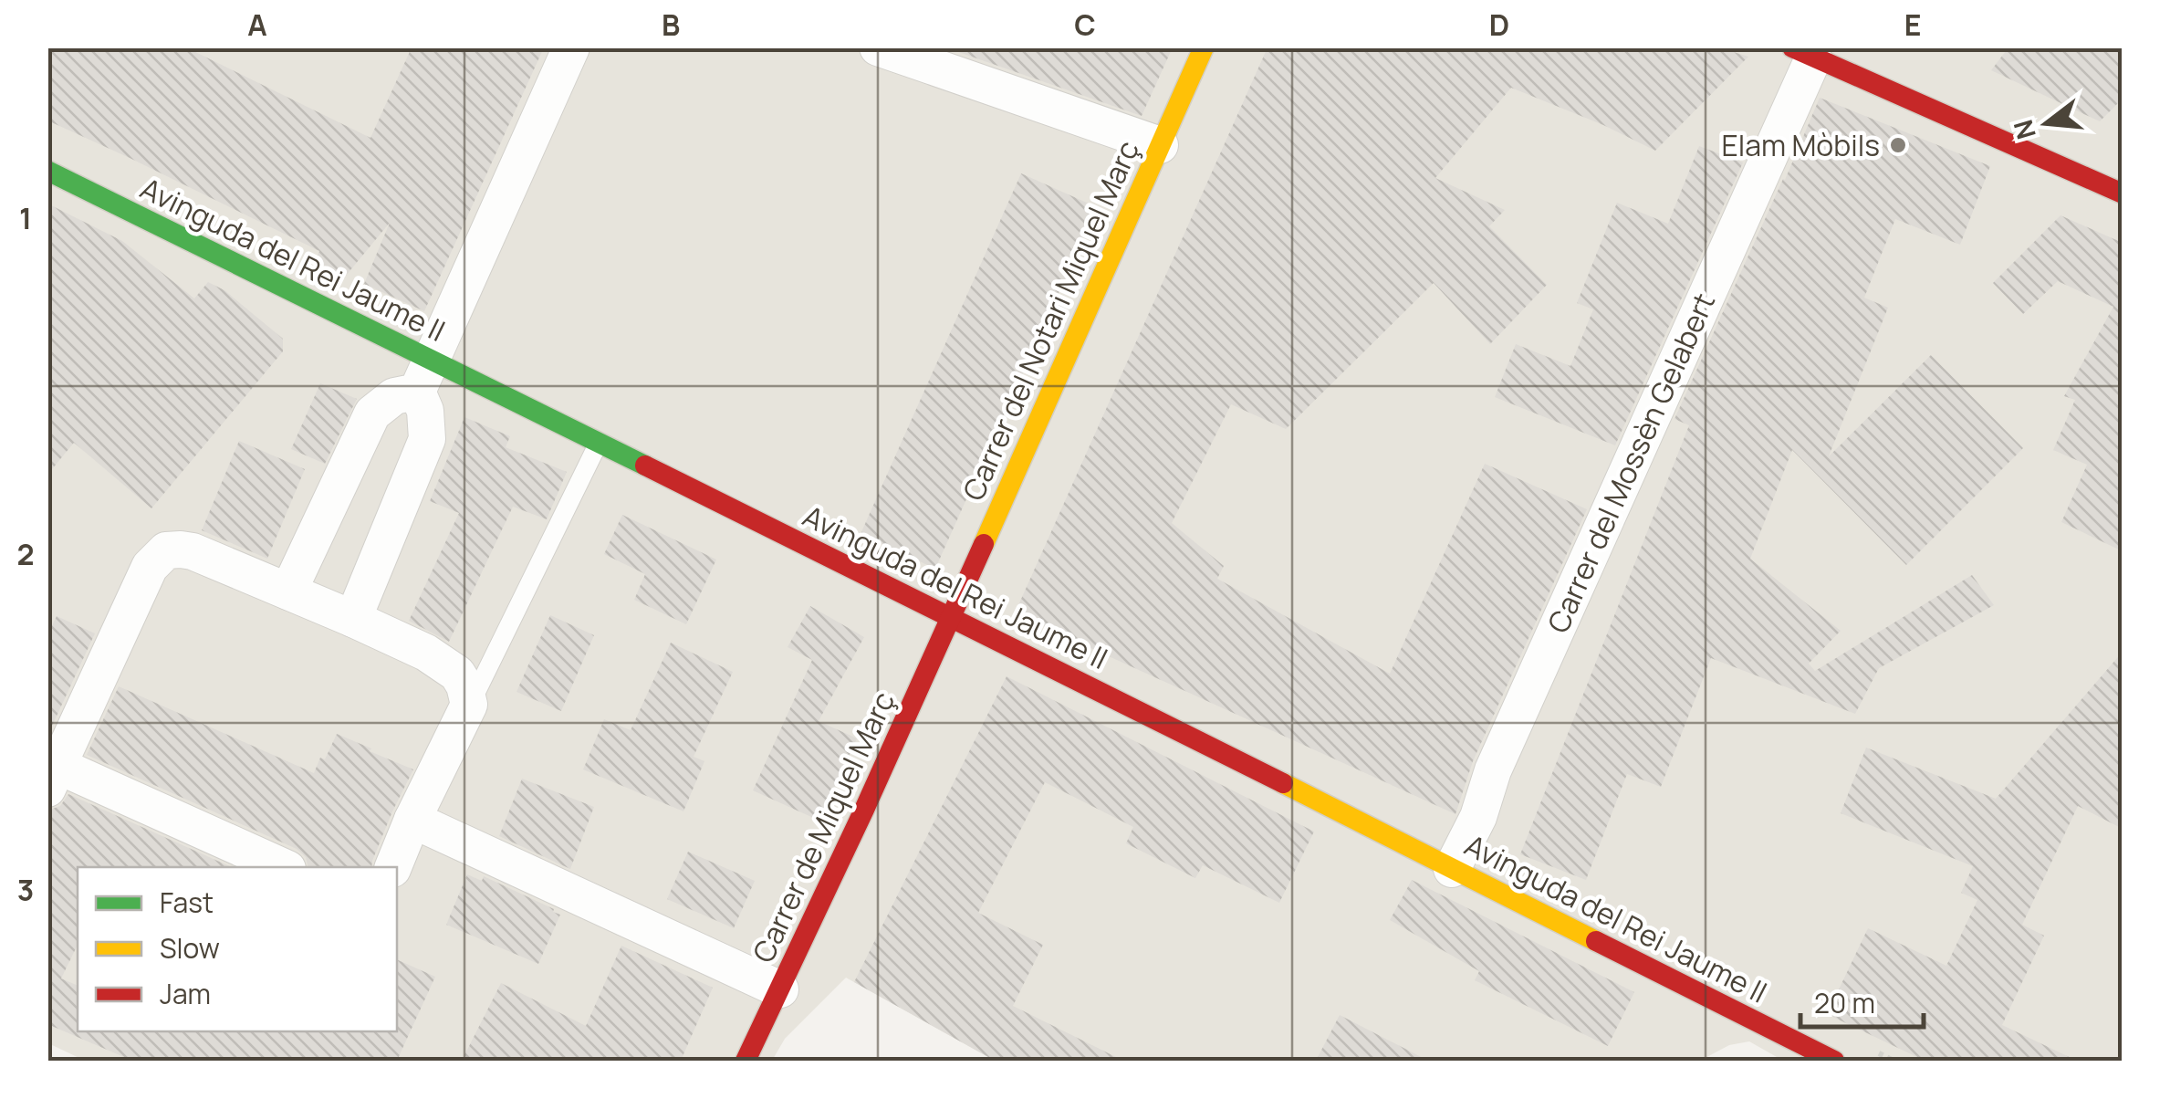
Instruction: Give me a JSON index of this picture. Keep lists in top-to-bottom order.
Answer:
{
  "streets": {
    "street": [
      "Avinguda del Rei Jaume II",
      "Carrer del Notari Miquel Març",
      "Carrer del Mossèn Gelabert",
      "Carrer de Miquel Març"
    ]
  },
  "crossings": [
    ["Avinguda del Rei Jaume II", "Carrer del Notari Miquel Març"],
    ["Avinguda del Rei Jaume II", "Carrer del Mossèn Gelabert"],
    ["Avinguda del Rei Jaume II", "Carrer de Miquel Març"],
    ["Carrer del Notari Miquel Març", "Carrer de Miquel Març"]
  ],
  "places": ["Elam Mòbils"],
  "legend": ["Fast", "Slow", "Jam"],
  "scale_bar": "20 m",
  "north": "left",
  "grid": {
    "columns": [
      "A",
      "B",
      "C",
      "D",
      "E"
    ],
    "rows": ["1", "2", "3"]
  }
}
